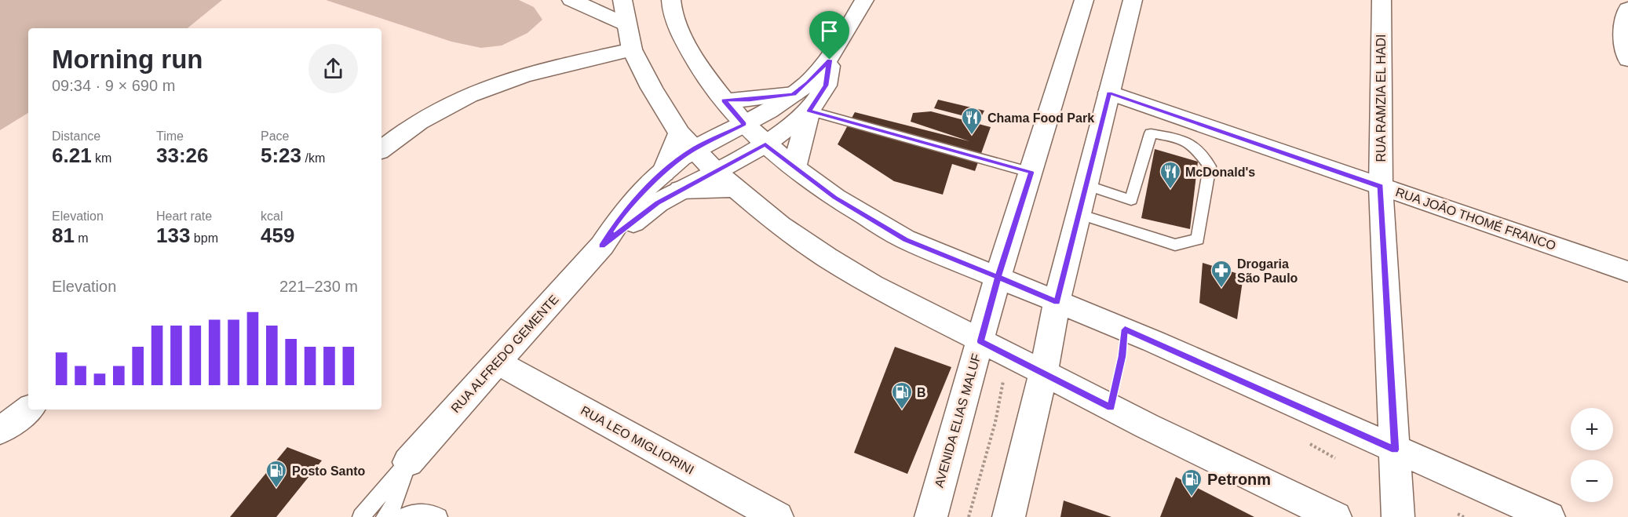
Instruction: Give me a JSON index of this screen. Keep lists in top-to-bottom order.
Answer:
{
  "streets": {
    "street": [
      "RUA RAMZIA EL HADI",
      "RUA JOÃO THOMÉ FRANCO",
      "RUA ALFREDO GEMENTE",
      "AVENIDA ELIAS MALUF",
      "RUA LEO MIGLIORINI"
    ]
  },
  "crossings": [
    ["RUA RAMZIA EL HADI", "RUA JOÃO THOMÉ FRANCO"],
    ["RUA ALFREDO GEMENTE", "RUA LEO MIGLIORINI"]
  ],
  "places": {
    "restaurant": ["Chama Food Park", "McDonald's"],
    "pharmacy": ["Drogaria São Paulo"],
    "fuel station": ["B", "Posto Santo", "Petronm"]
  },
  "page": {
    "heading": ["Morning run", "09:34 · 9 × 690 m"],
    "stats": [
      ["Distance", "6.21 km"],
      ["Time", "33:26"],
      ["Pace", "5:23 /km"],
      ["Elevation", "81 m"],
      ["Heart rate", "133 bpm"],
      ["kcal", "459"]
    ],
    "chart": ["Elevation", "221–230 m"],
    "map_buttons": ["+", "−"]
  }
}
